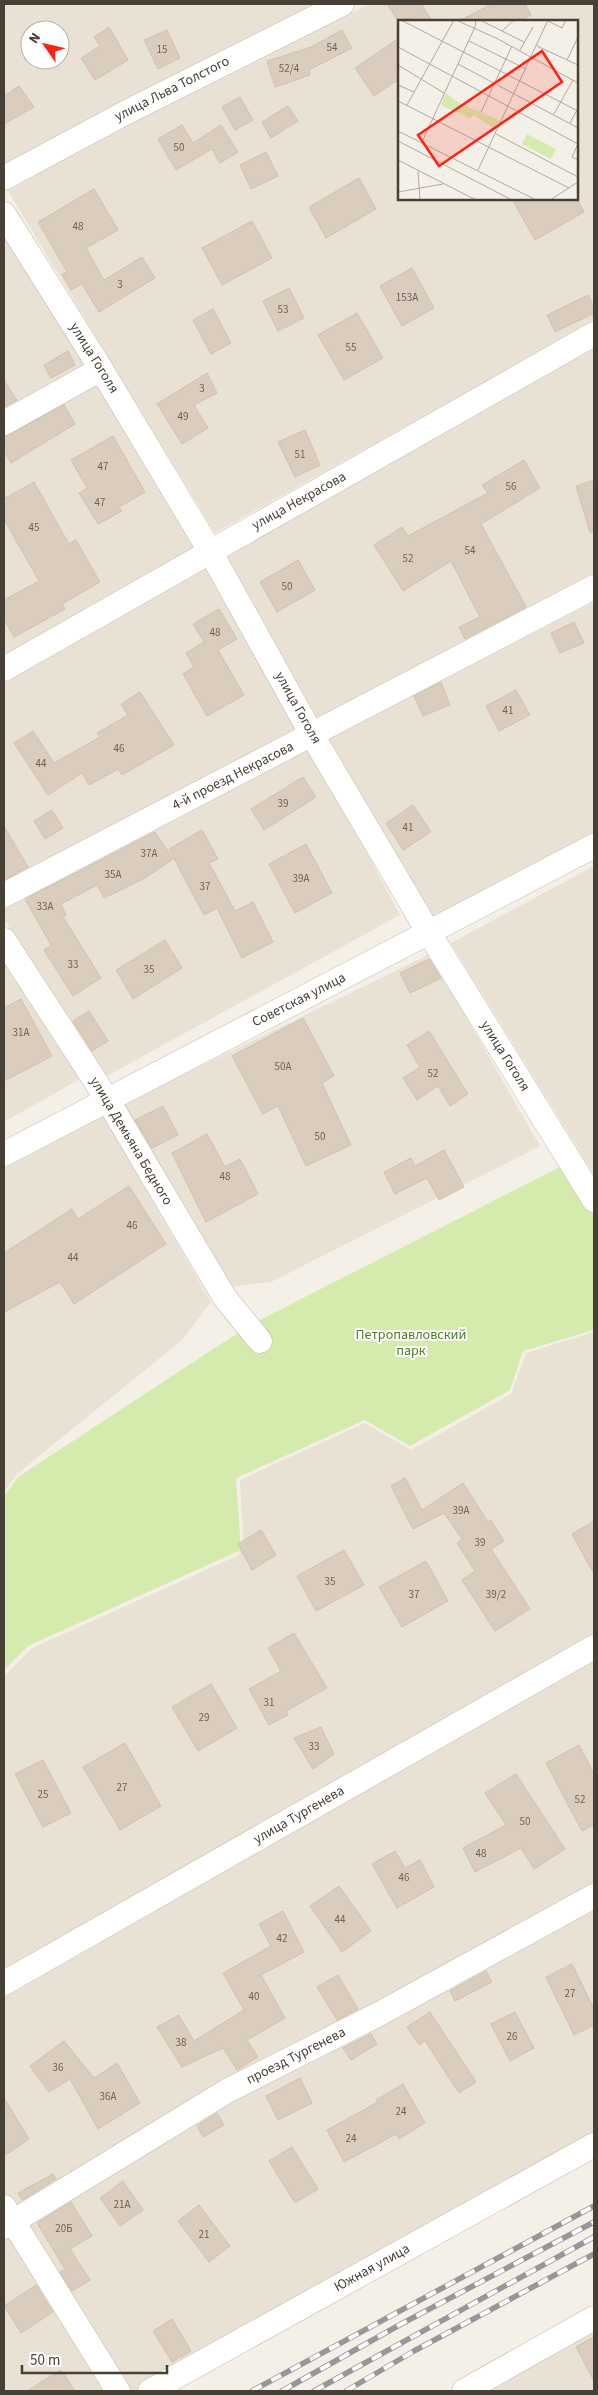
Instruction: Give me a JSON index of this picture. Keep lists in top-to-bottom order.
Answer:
{
  "streets": {
    "street": [
      "улица Льва Толстого",
      "улица Гоголя",
      "улица Некрасова",
      "4-й проезд Некрасова",
      "Советская улица",
      "улица Демьяна Бедного",
      "улица Тургенева",
      "проезд Тургенева",
      "Южная улица"
    ]
  },
  "crossings": [
    ["улица Гоголя", "улица Некрасова"],
    ["улица Гоголя", "4-й проезд Некрасова"],
    ["улица Гоголя", "Советская улица"],
    ["Советская улица", "улица Демьяна Бедного"]
  ],
  "parks": ["Петропавловский парк"],
  "house_numbers": [
    "54",
    "15",
    "52/4",
    "50",
    "48",
    "3",
    "153А",
    "53",
    "55",
    "3",
    "49",
    "51",
    "47",
    "56",
    "47",
    "45",
    "54",
    "52",
    "50",
    "48",
    "41",
    "46",
    "44",
    "39",
    "41",
    "37А",
    "35А",
    "39А",
    "37",
    "33А",
    "33",
    "35",
    "31А",
    "50А",
    "52",
    "50",
    "48",
    "46",
    "44",
    "39А",
    "39",
    "35",
    "37",
    "39/2",
    "31",
    "29",
    "33",
    "27",
    "25",
    "52",
    "50",
    "48",
    "46",
    "44",
    "42",
    "27",
    "40",
    "26",
    "38",
    "36",
    "36А",
    "24",
    "24",
    "21А",
    "20Б",
    "21"
  ],
  "scale_bar": "50 m",
  "north": "top left"
}
